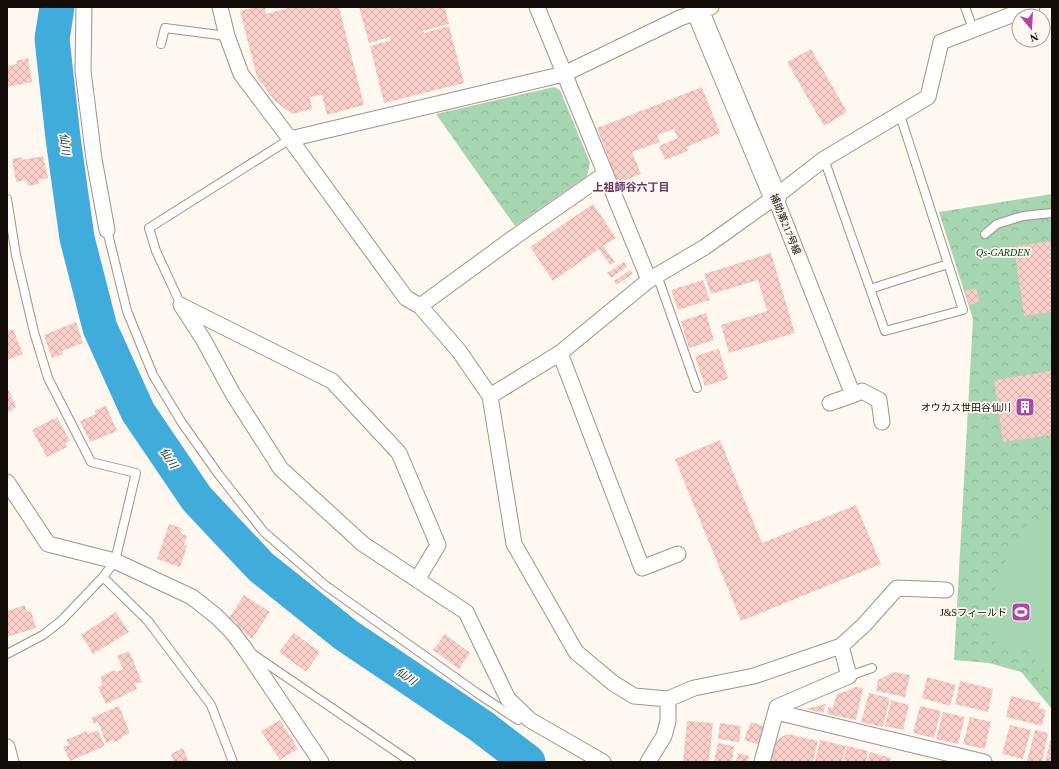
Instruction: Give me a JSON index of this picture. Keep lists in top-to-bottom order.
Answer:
{
  "streets": {
    "street": ["補助第217号線"]
  },
  "districts": ["上祖師谷六丁目"],
  "water": ["仙川"],
  "parks": ["Qs-GARDEN"],
  "places": {
    "building": ["オウカス世田谷仙川"],
    "sports": ["J&Sフィールド"]
  },
  "north": "bottom"
}
